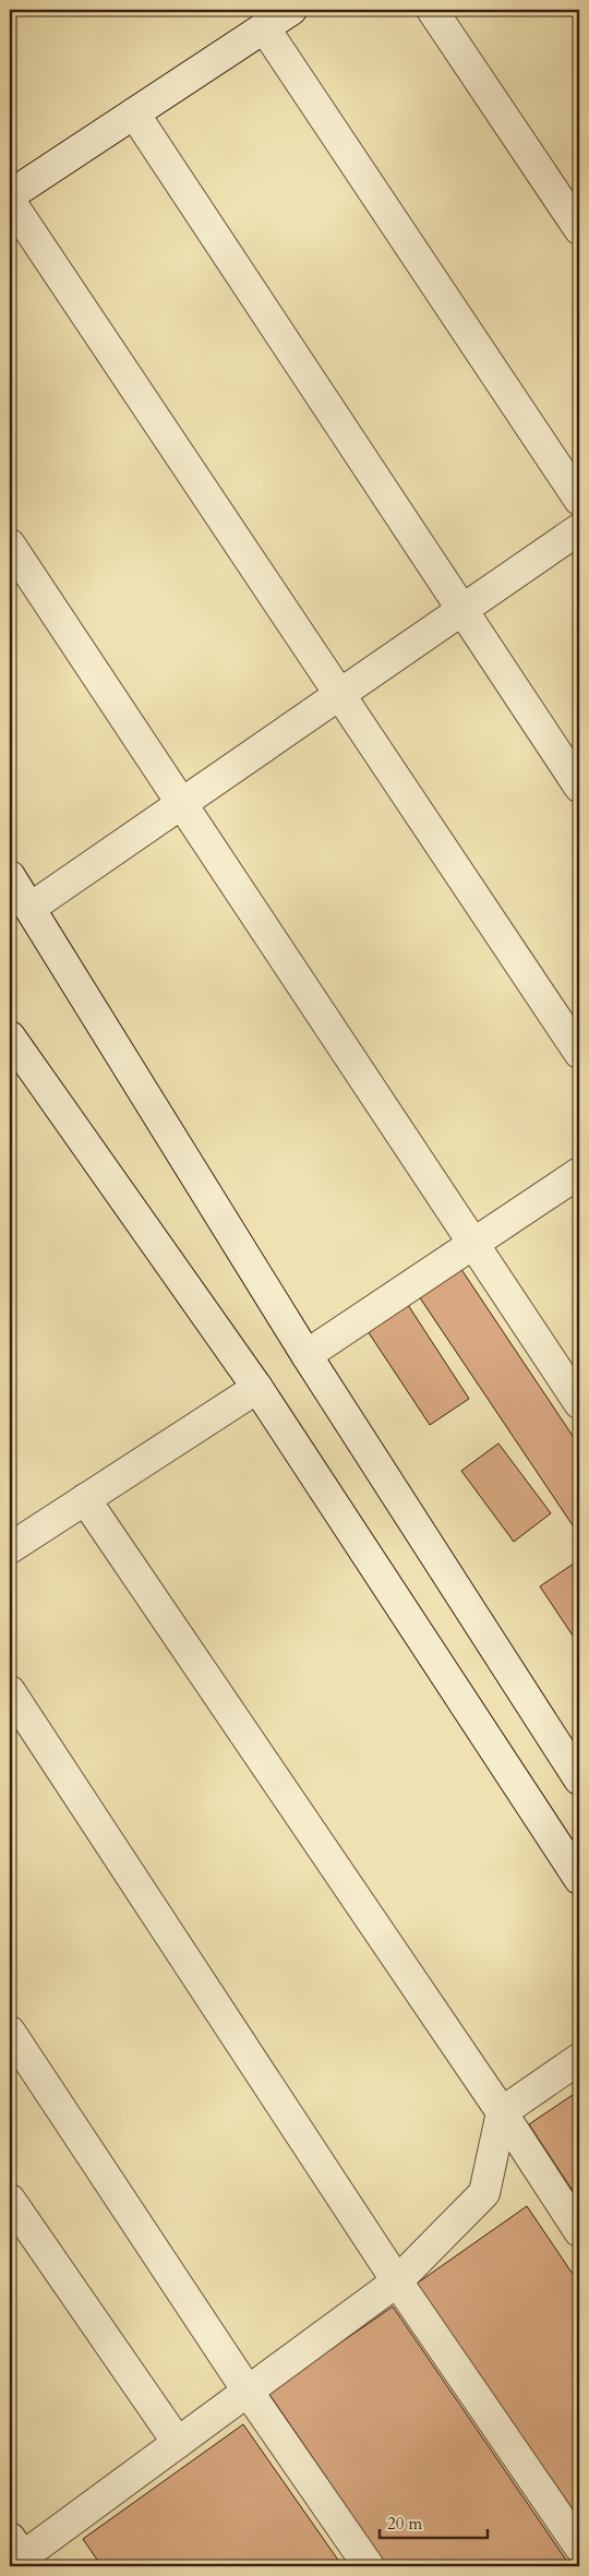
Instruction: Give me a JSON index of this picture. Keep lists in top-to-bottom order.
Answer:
{
  "scale_bar": "20 m"
}
